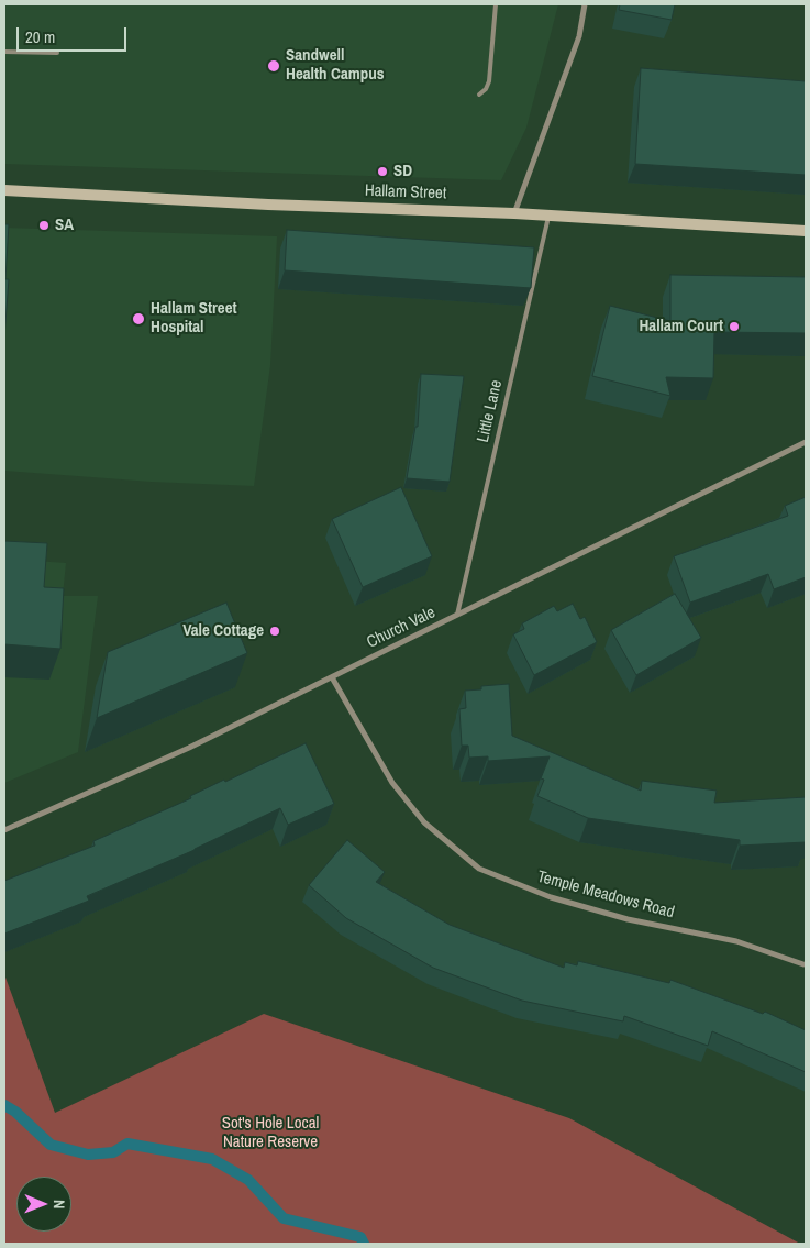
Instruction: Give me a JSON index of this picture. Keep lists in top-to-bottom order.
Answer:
{
  "streets": {
    "street": ["Hallam Street", "Church Vale", "Temple Meadows Road"],
    "lane": ["Little Lane"]
  },
  "crossings": [
    ["Hallam Street", "Little Lane"],
    ["Little Lane", "Church Vale"],
    ["Church Vale", "Temple Meadows Road"]
  ],
  "parks": ["Sot's Hole Local Nature Reserve"],
  "places": [
    "Sandwell Health Campus",
    "SD",
    "SA",
    "Hallam Street Hospital",
    "Hallam Court",
    "Vale Cottage"
  ],
  "scale_bar": "20 m",
  "north": "right"
}
